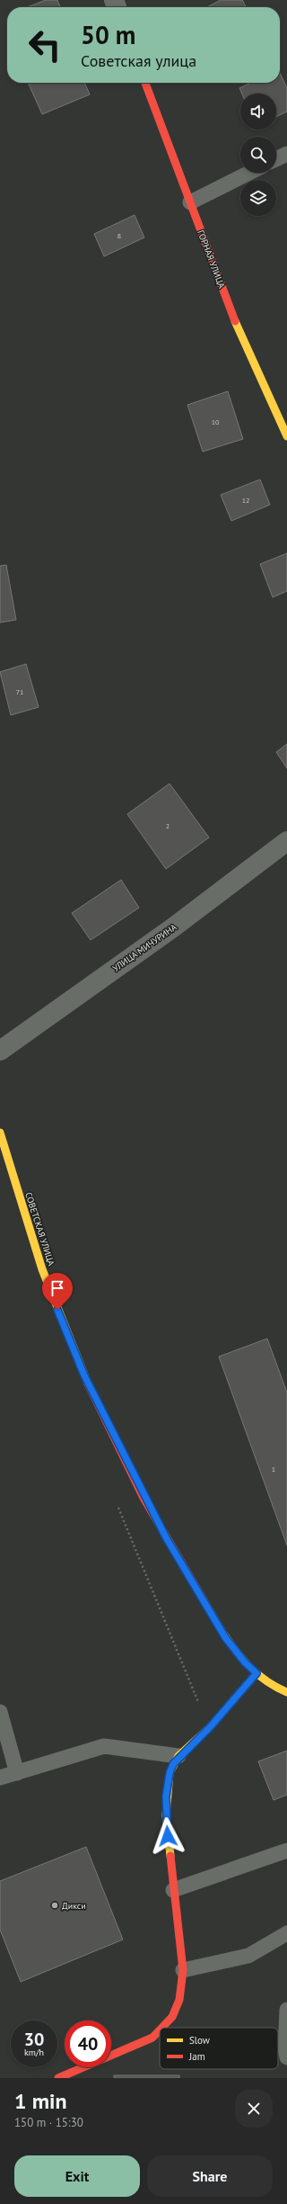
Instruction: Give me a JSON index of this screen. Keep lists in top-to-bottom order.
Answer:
{
  "streets": {
    "street": ["ГОРНАЯ УЛИЦА", "УЛИЦА МИЧУРИНА", "СОВЕТСКАЯ УЛИЦА"]
  },
  "places": ["Дикси"],
  "house_numbers": [
    "8",
    "10",
    "12",
    "71",
    "2",
    "1"
  ],
  "legend": ["Slow", "Jam"],
  "page": {
    "turn": ["50 m", "Советская улица"],
    "speed": "30 km/h",
    "limit": "40",
    "heading": ["1 min", "150 m · 15:30"],
    "buttons": ["Exit", "Share"]
  }
}
